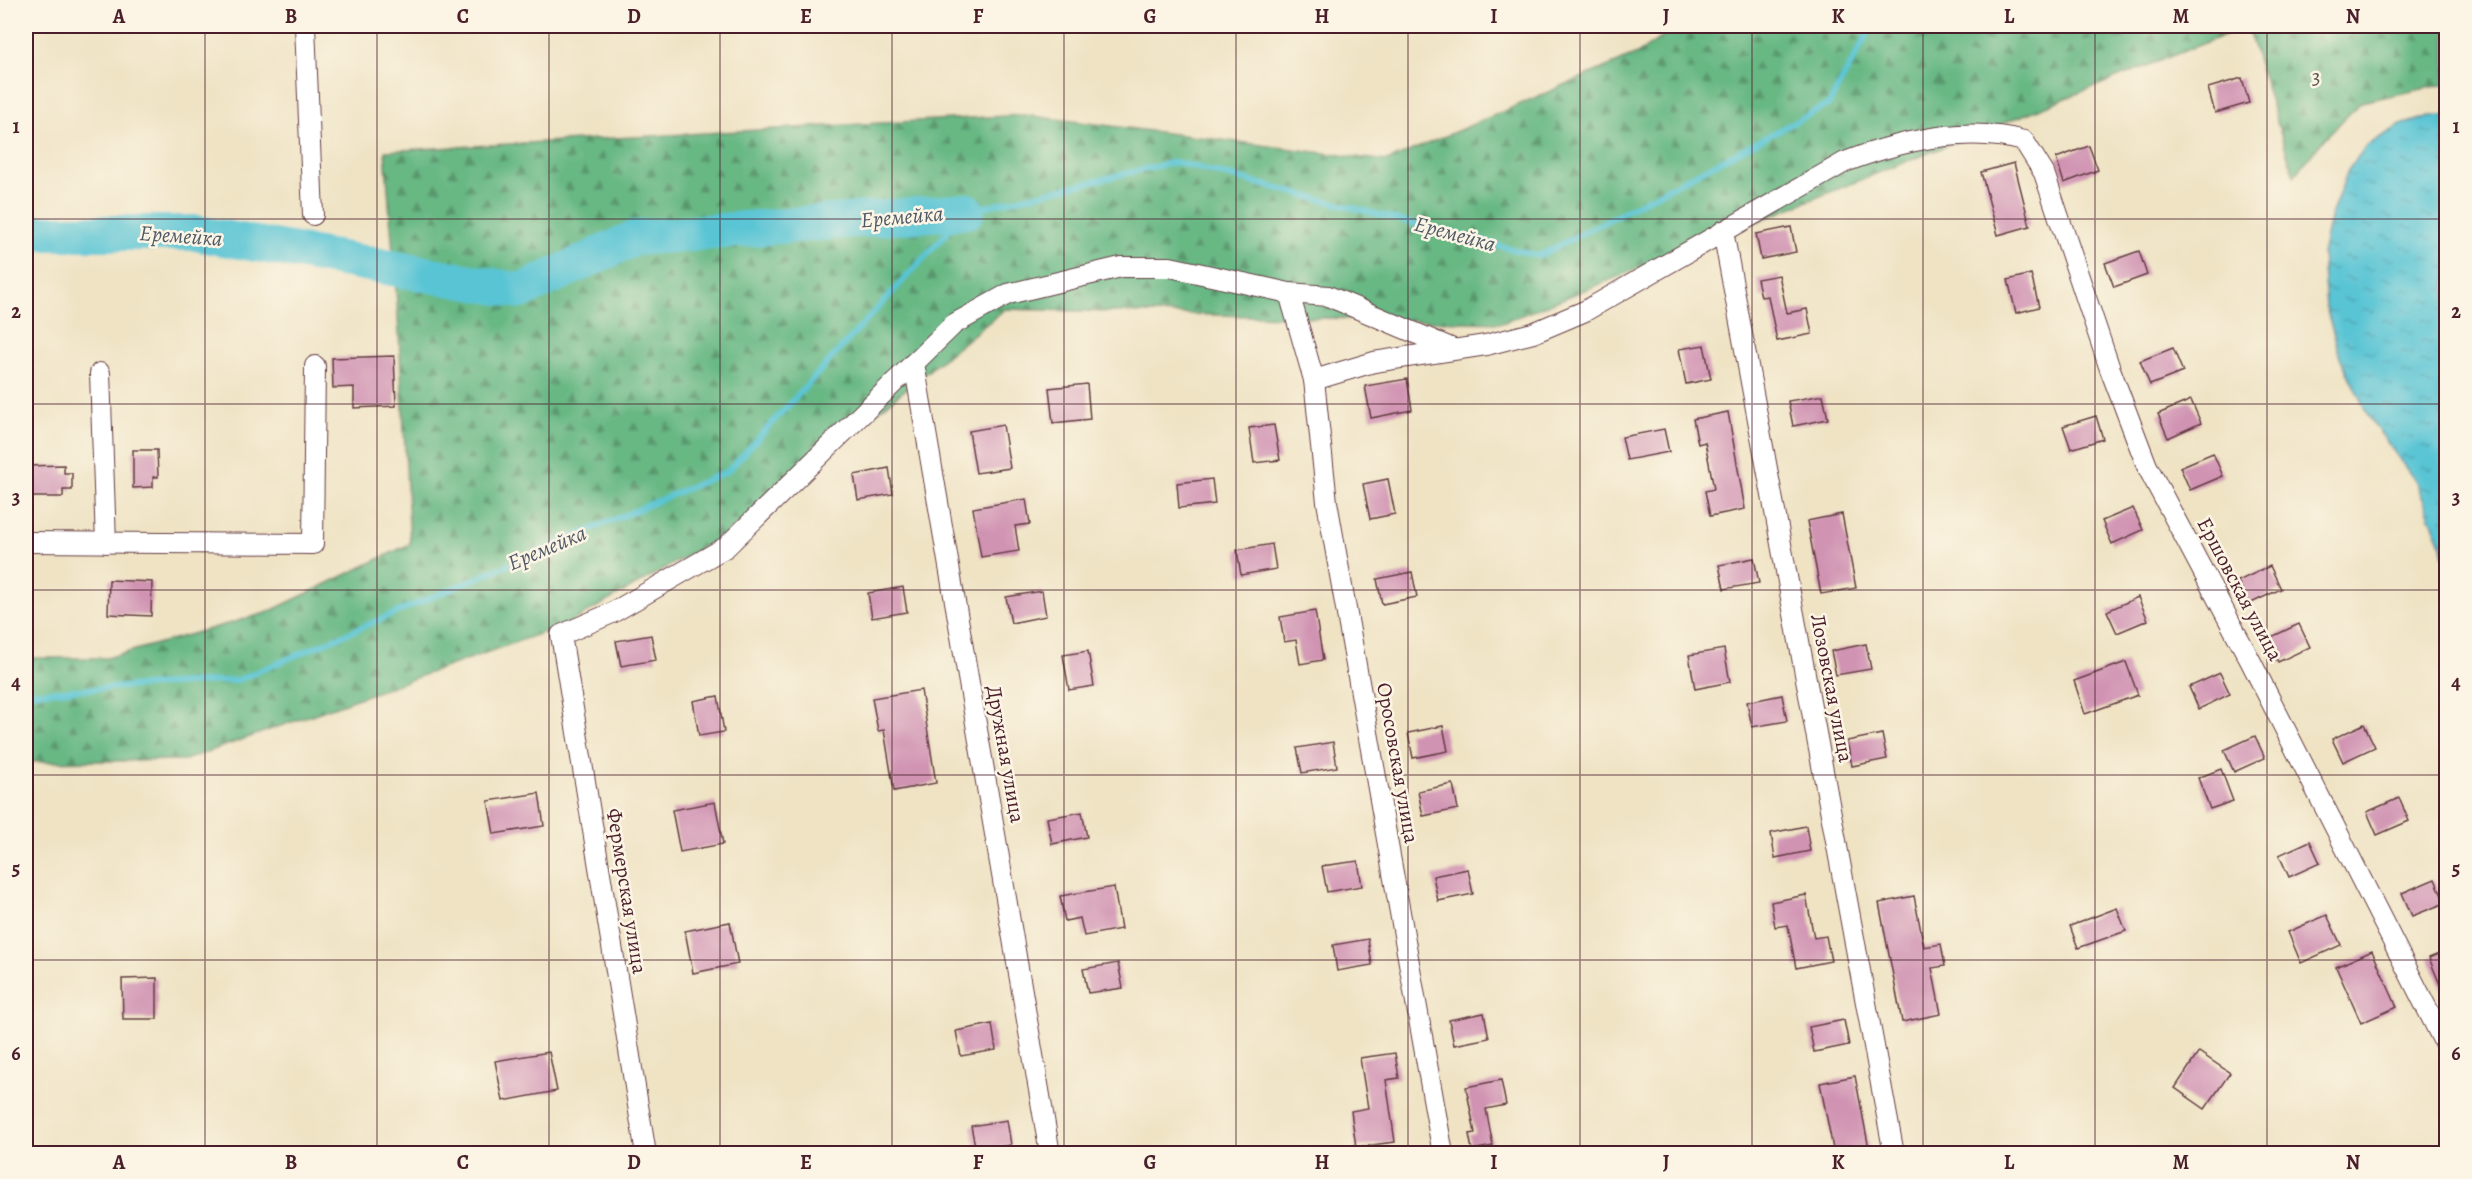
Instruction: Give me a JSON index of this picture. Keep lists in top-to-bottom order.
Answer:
{
  "streets": {
    "street": [
      "Ершовская улица",
      "Лозовская улица",
      "Дружная улица",
      "Оросовская улица",
      "Фермерская улица"
    ]
  },
  "crossings": [
    ["Ершовская улица", "Лозовская улица"],
    ["Дружная улица", "Фермерская улица"]
  ],
  "water": ["Еремейка"],
  "parks": ["3"],
  "grid": {
    "columns": [
      "A",
      "B",
      "C",
      "D",
      "E",
      "F",
      "G",
      "H",
      "I",
      "J",
      "K",
      "L",
      "M",
      "N"
    ],
    "rows": [
      "1",
      "2",
      "3",
      "4",
      "5",
      "6"
    ]
  }
}
